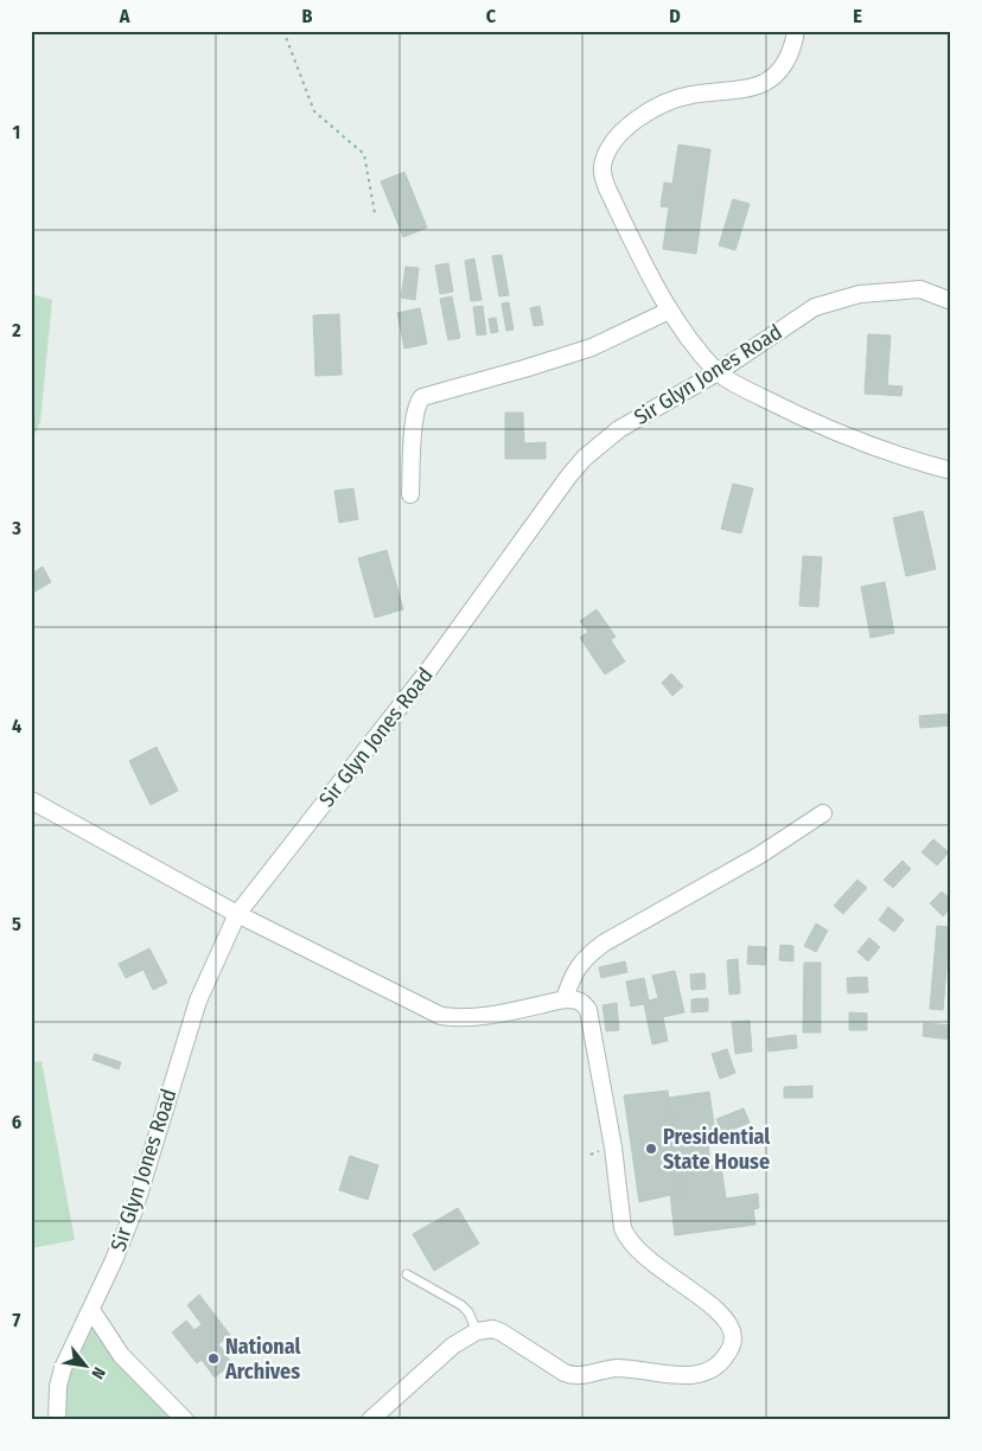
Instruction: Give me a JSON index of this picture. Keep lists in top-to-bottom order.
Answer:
{
  "streets": {
    "street": ["Sir Glyn Jones Road"]
  },
  "places": ["Presidential State House", "National Archives"],
  "north": "bottom right",
  "grid": {
    "columns": [
      "A",
      "B",
      "C",
      "D",
      "E"
    ],
    "rows": [
      "1",
      "2",
      "3",
      "4",
      "5",
      "6",
      "7"
    ]
  }
}
